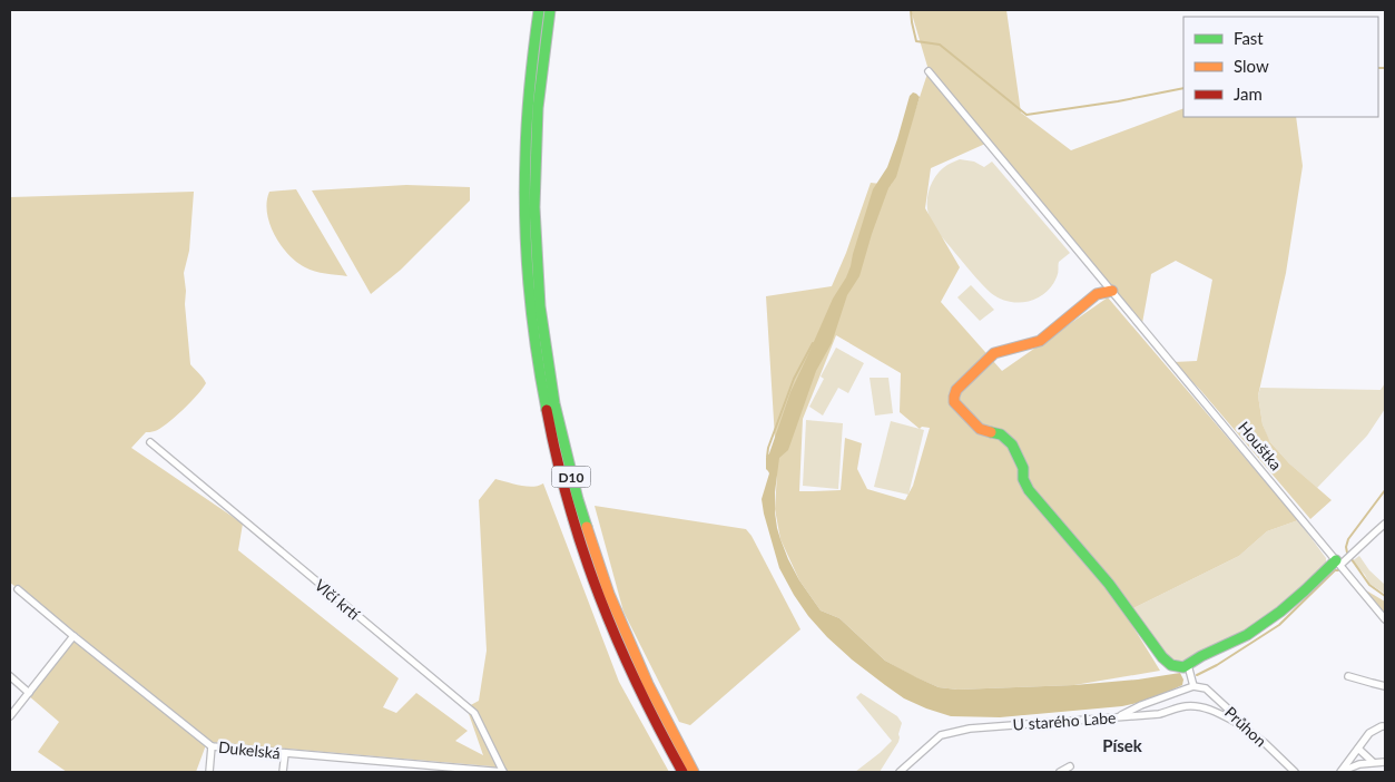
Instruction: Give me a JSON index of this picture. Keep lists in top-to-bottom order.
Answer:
{
  "streets": {
    "main road": ["D10"],
    "street": [
      "Houštka",
      "Vlčí krtí",
      "U starého Labe",
      "Průhon",
      "Dukelská"
    ]
  },
  "crossings": [
    ["Vlčí krtí", "Dukelská"],
    ["U starého Labe", "Průhon"]
  ],
  "districts": ["Písek"],
  "legend": ["Fast", "Slow", "Jam"]
}
